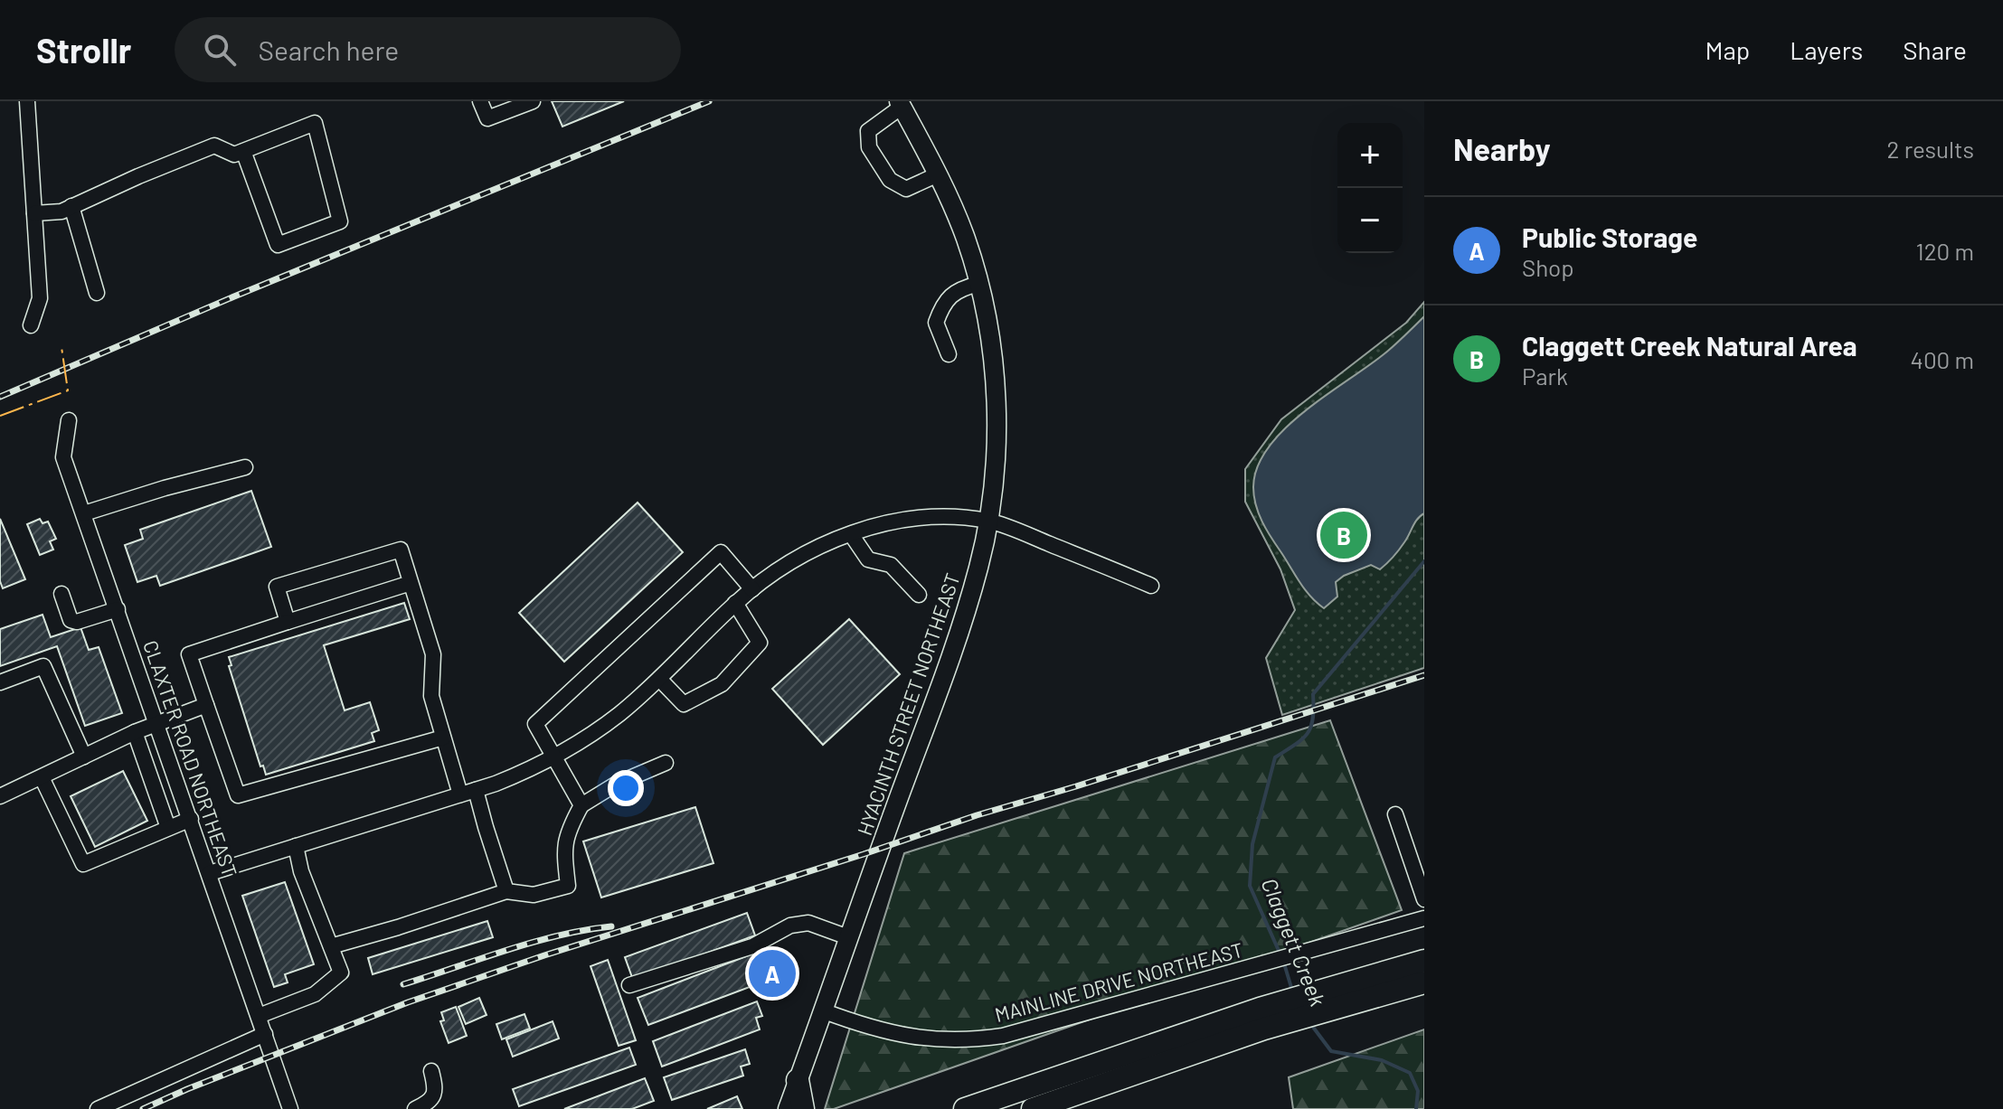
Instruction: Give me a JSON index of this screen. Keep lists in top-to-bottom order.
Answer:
{
  "streets": {
    "main road": ["HYACINTH STREET NORTHEAST"],
    "street": ["CLAXTER ROAD NORTHEAST", "MAINLINE DRIVE NORTHEAST"]
  },
  "crossings": [
    ["HYACINTH STREET NORTHEAST", "MAINLINE DRIVE NORTHEAST"]
  ],
  "water": ["Claggett Creek"],
  "page": {
    "header": "Strollr",
    "search": "Search here",
    "nav": ["Map", "Layers", "Share"],
    "heading": ["Nearby", "2 results"],
    "map_buttons": ["+", "−"],
    "list": [
      {
        "mark": "A",
        "name": "Public Storage",
        "note": "Shop",
        "value": "120 m"
      },
      {
        "mark": "B",
        "name": "Claggett Creek Natural Area",
        "note": "Park",
        "value": "400 m"
      }
    ],
    "pins": ["B", "A"]
  }
}
